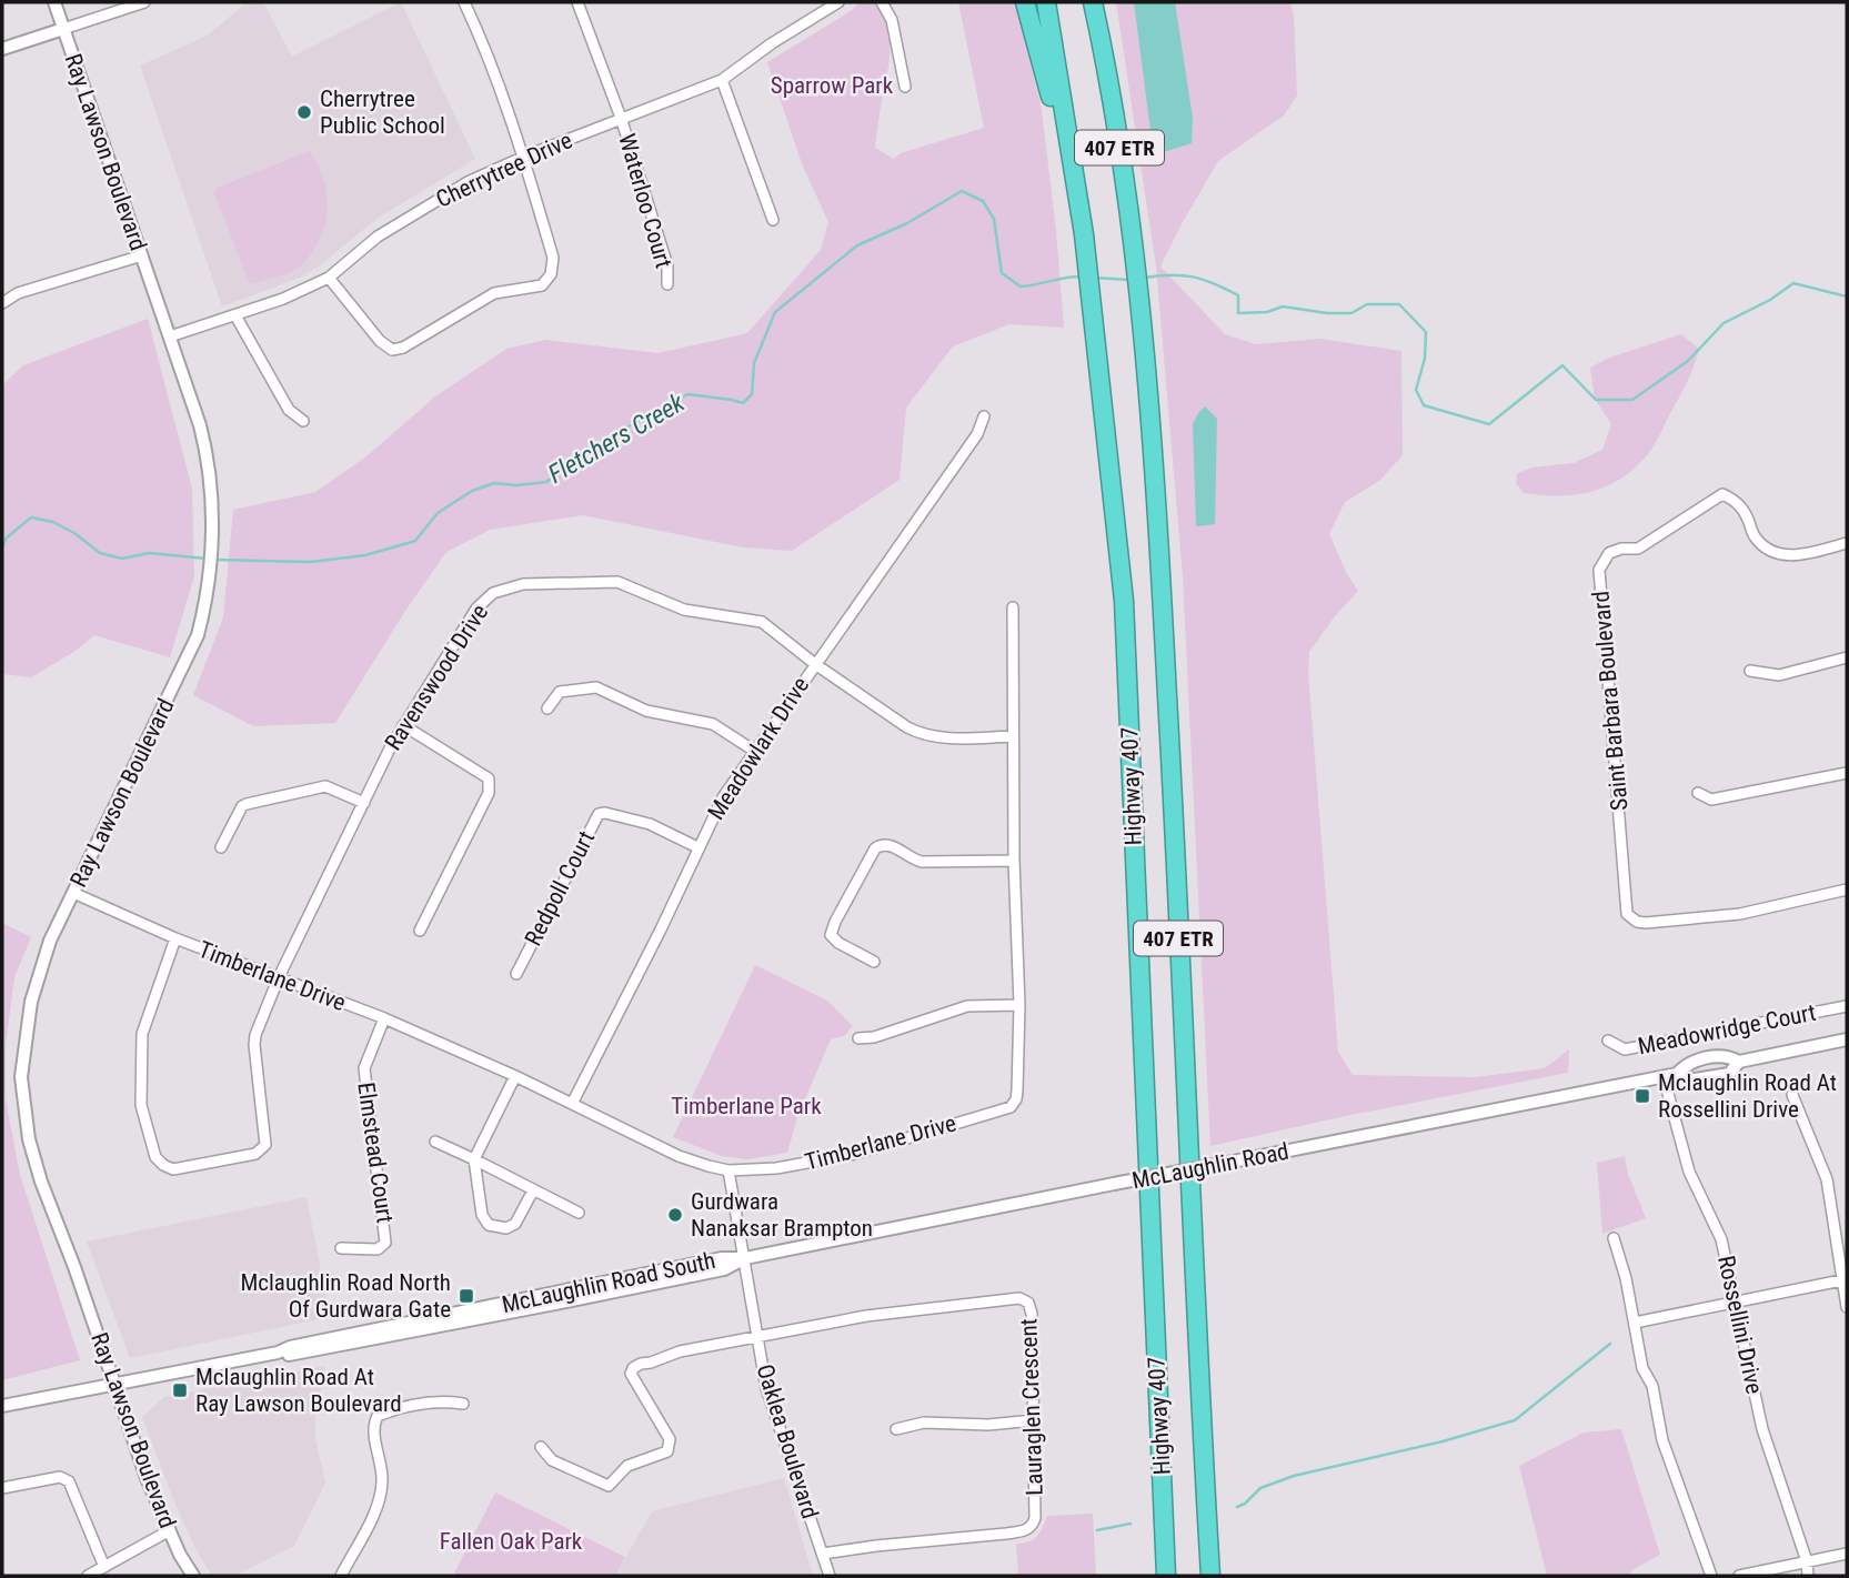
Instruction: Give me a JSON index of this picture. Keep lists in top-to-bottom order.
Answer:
{
  "streets": {
    "highway": ["407 ETR", "Highway 407"],
    "street": [
      "Ray Lawson Boulevard",
      "Cherrytree Drive",
      "Waterloo Court",
      "Ravenswood Drive",
      "Saint Barbara Boulevard",
      "Meadowlark Drive",
      "Redpoll Court",
      "Timberlane Drive",
      "Meadowridge Court",
      "Elmstead Court",
      "McLaughlin Road",
      "McLaughlin Road South",
      "Rossellini Drive",
      "Lauraglen Crescent",
      "Oaklea Boulevard"
    ]
  },
  "crossings": [
    ["Ray Lawson Boulevard", "Cherrytree Drive"],
    ["Ray Lawson Boulevard", "Timberlane Drive"],
    ["Ray Lawson Boulevard", "McLaughlin Road South"],
    ["Cherrytree Drive", "Waterloo Court"],
    ["Ravenswood Drive", "Meadowlark Drive"],
    ["Ravenswood Drive", "Timberlane Drive"],
    ["Meadowlark Drive", "Redpoll Court"],
    ["Meadowlark Drive", "Timberlane Drive"],
    ["Timberlane Drive", "Elmstead Court"],
    ["Timberlane Drive", "Oaklea Boulevard"],
    ["McLaughlin Road", "McLaughlin Road South"],
    ["McLaughlin Road", "Rossellini Drive"],
    ["McLaughlin Road", "Oaklea Boulevard"],
    ["McLaughlin Road South", "Oaklea Boulevard"],
    ["Lauraglen Crescent", "Oaklea Boulevard"]
  ],
  "water": ["Fletchers Creek"],
  "parks": ["Sparrow Park", "Timberlane Park", "Fallen Oak Park"],
  "places": {
    "other": ["Cherrytree Public School", "Gurdwara Nanaksar Brampton"],
    "transit": ["Mclaughlin Road At Rossellini Drive", "Mclaughlin Road North Of Gurdwara Gate", "Mclaughlin Road At Ray Lawson Boulevard"]
  }
}
